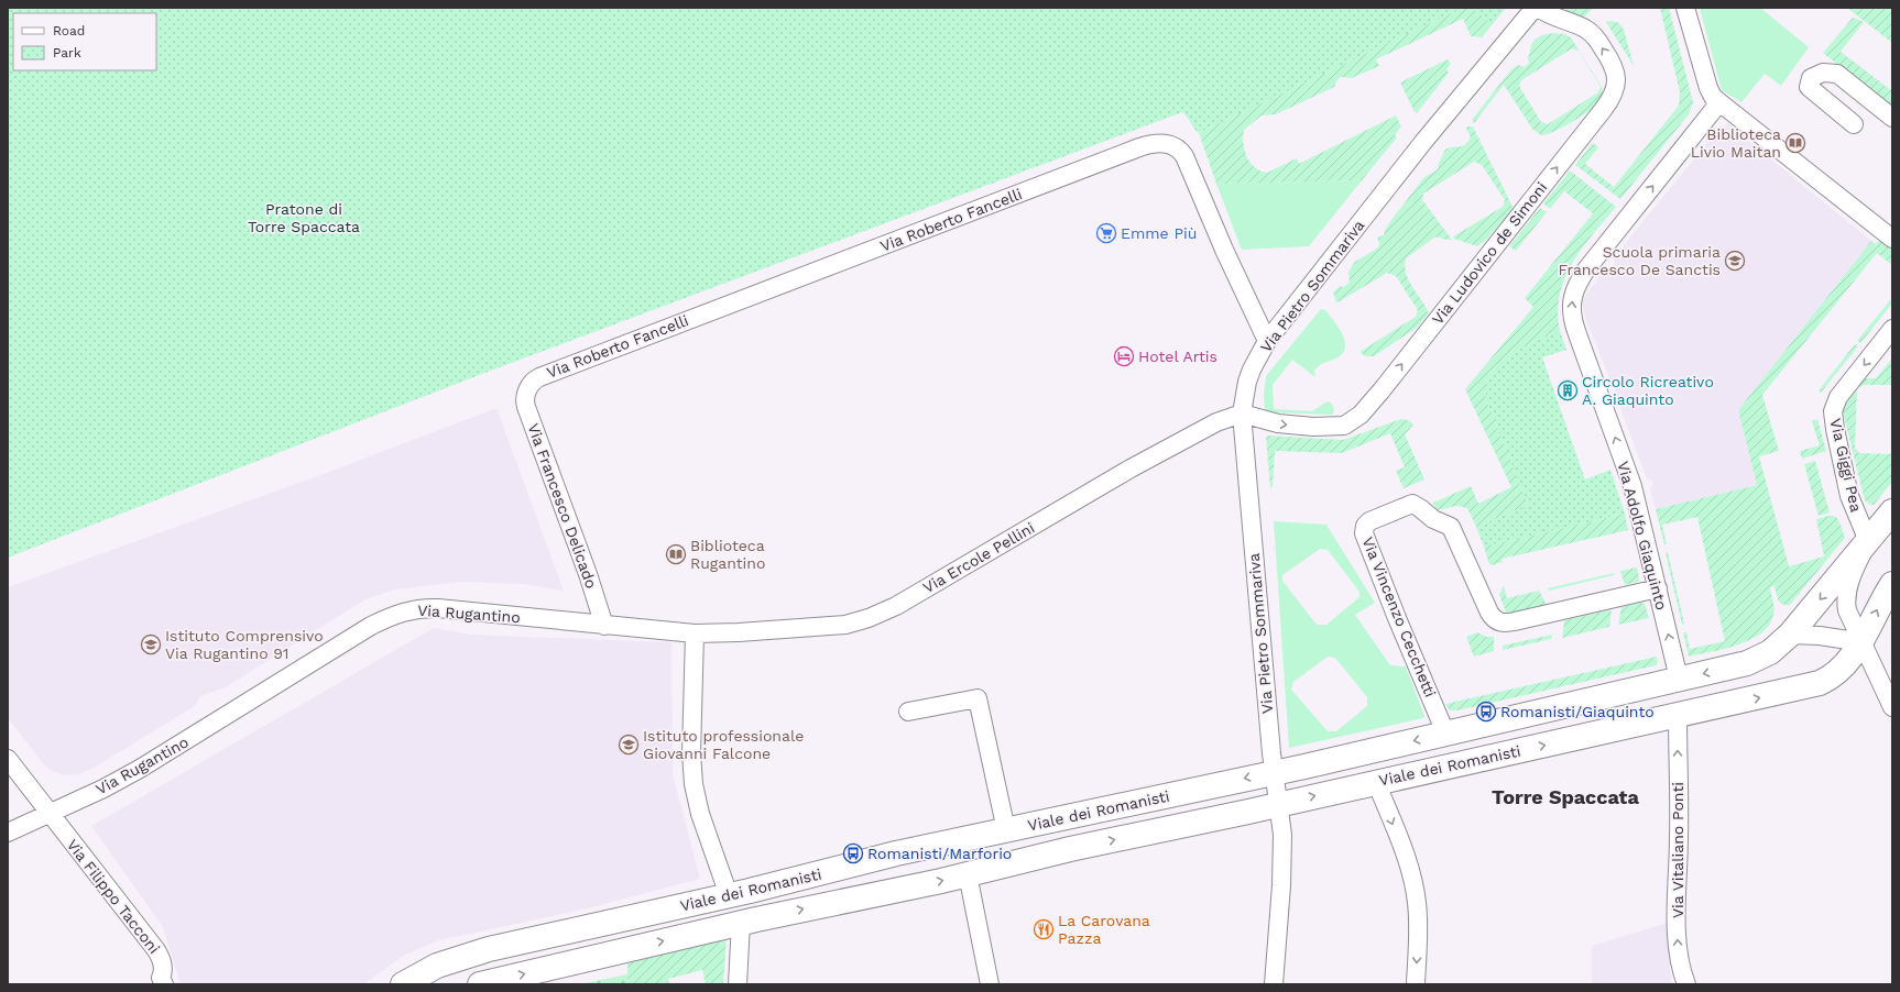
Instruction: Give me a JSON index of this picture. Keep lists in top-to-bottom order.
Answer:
{
  "streets": {
    "street": [
      "Via Roberto Fancelli",
      "Via Ludovico de Simoni",
      "Via Pietro Sommariva",
      "Via Giggi Pea",
      "Via Francesco Delicado",
      "Via Adolfo Giaquinto",
      "Via Ercole Pellini",
      "Via Rugantino",
      "Via Vincenzo Cecchetti",
      "Viale dei Romanisti",
      "Via Vitaliano Ponti",
      "Via Filippo Tacconi"
    ]
  },
  "crossings": [
    ["Via Roberto Fancelli", "Via Pietro Sommariva"],
    ["Via Roberto Fancelli", "Via Francesco Delicado"],
    ["Via Ludovico de Simoni", "Via Pietro Sommariva"],
    ["Via Ludovico de Simoni", "Via Ercole Pellini"],
    ["Via Pietro Sommariva", "Via Ercole Pellini"],
    ["Via Pietro Sommariva", "Viale dei Romanisti"],
    ["Via Giggi Pea", "Viale dei Romanisti"],
    ["Via Francesco Delicado", "Via Rugantino"],
    ["Via Adolfo Giaquinto", "Via Vincenzo Cecchetti"],
    ["Via Adolfo Giaquinto", "Viale dei Romanisti"],
    ["Via Ercole Pellini", "Via Rugantino"],
    ["Via Rugantino", "Via Filippo Tacconi"],
    ["Via Vincenzo Cecchetti", "Viale dei Romanisti"],
    ["Viale dei Romanisti", "Via Vitaliano Ponti"]
  ],
  "one_way": ["Via Giggi Pea", "Via Adolfo Giaquinto", "Via Vitaliano Ponti"],
  "districts": ["Torre Spaccata"],
  "parks": ["Pratone di Torre Spaccata"],
  "places": {
    "library": ["Biblioteca Livio Maitan", "Biblioteca Rugantino"],
    "supermarket": ["Emme Più"],
    "school or university": ["Scuola primaria Francesco De Sanctis", "Istituto Comprensivo Via Rugantino 91", "Istituto professionale Giovanni Falcone"],
    "hotel": ["Hotel Artis"],
    "building": ["Circolo Ricreativo A. Giaquinto"],
    "bus stop": ["Romanisti/Giaquinto", "Romanisti/Marforio"],
    "restaurant": ["La Carovana Pazza"]
  },
  "legend": ["Road", "Park"]
}
